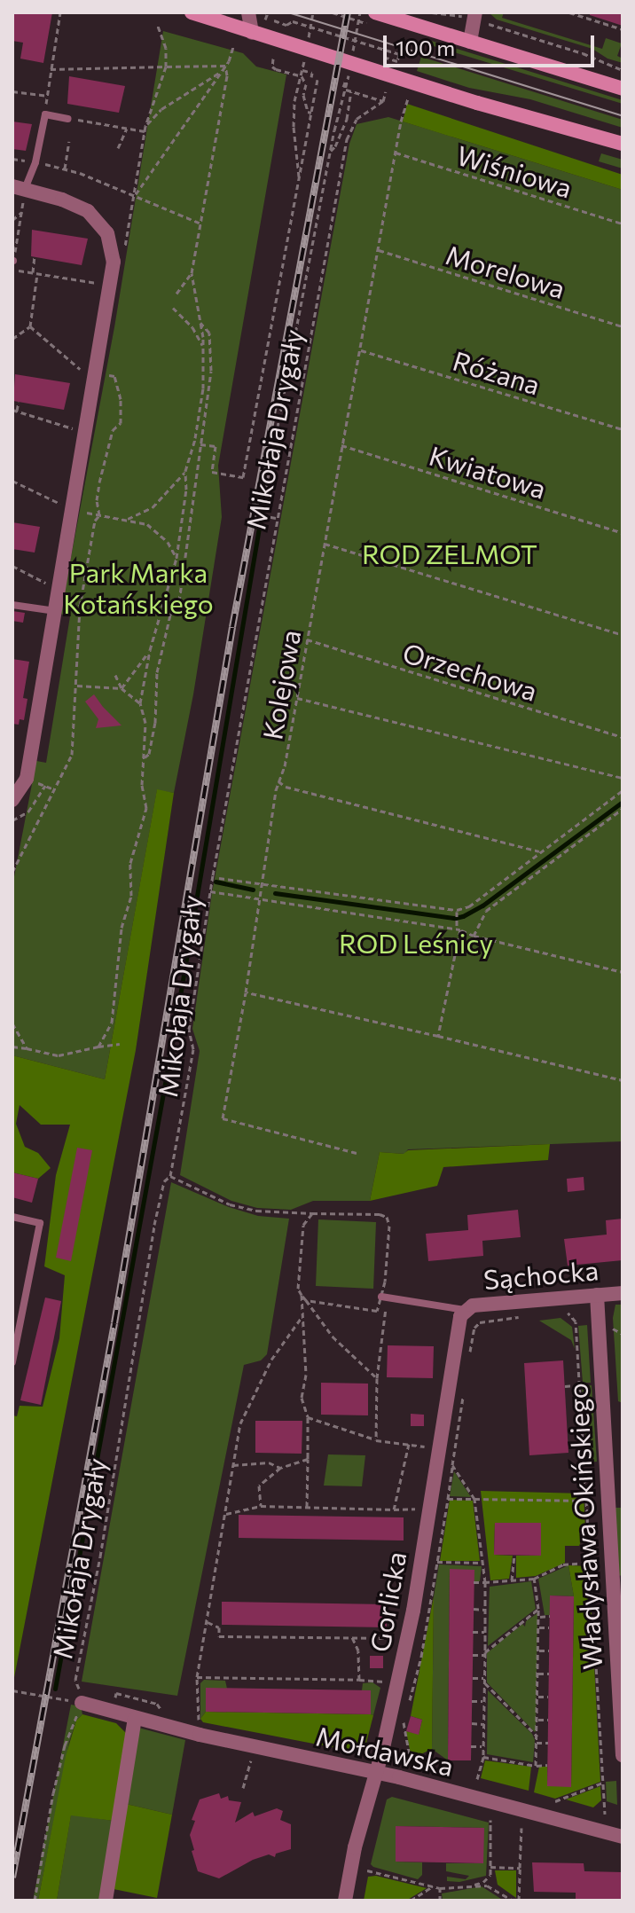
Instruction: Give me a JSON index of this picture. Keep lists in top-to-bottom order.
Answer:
{
  "streets": {
    "street": [
      "Sąchocka",
      "Władysława Okińskiego",
      "Gorlicka",
      "Mołdawska"
    ],
    "path": [
      "Wiśniowa",
      "Morelowa",
      "Różana",
      "Mikołaja Drygały",
      "Kwiatowa",
      "Orzechowa",
      "Kolejowa"
    ]
  },
  "crossings": [
    ["Wiśniowa", "Kolejowa"],
    ["Morelowa", "Kolejowa"],
    ["Różana", "Kolejowa"],
    ["Mikołaja Drygały", "Mołdawska"],
    ["Kwiatowa", "Kolejowa"],
    ["Orzechowa", "Kolejowa"],
    ["Sąchocka", "Władysława Okińskiego"],
    ["Sąchocka", "Gorlicka"],
    ["Gorlicka", "Mołdawska"]
  ],
  "parks": ["ROD ZELMOT", "Park Marka Kotańskiego", "ROD Leśnicy"],
  "scale_bar": "100 m"
}
